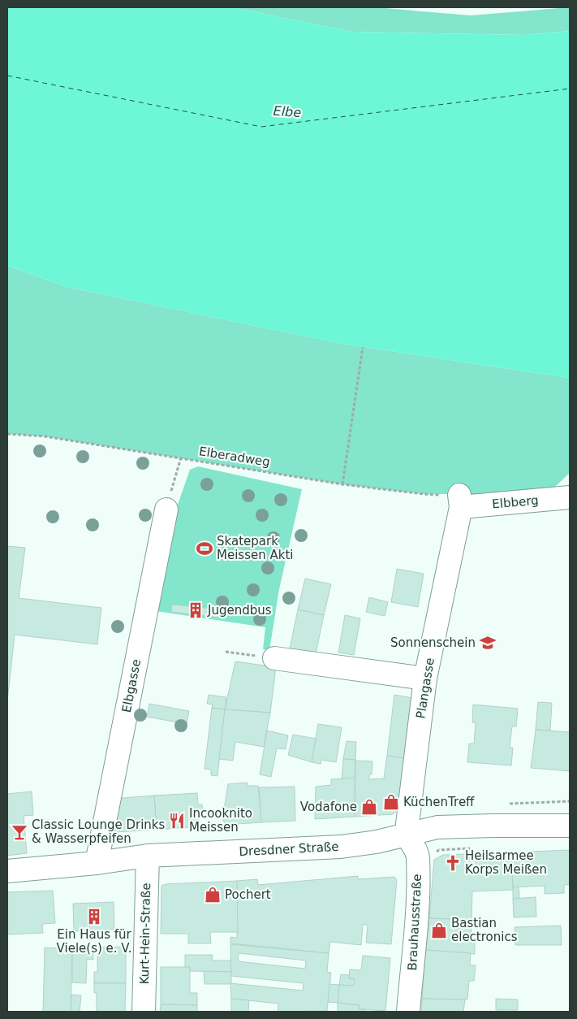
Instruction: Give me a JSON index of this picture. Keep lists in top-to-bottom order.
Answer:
{
  "streets": {
    "street": [
      "Elbberg",
      "Elbgasse",
      "Plangasse",
      "Dresdner Straße",
      "Brauhausstraße",
      "Kurt-Hein-Straße"
    ],
    "path": ["Elberadweg"]
  },
  "crossings": [
    ["Elberadweg", "Elbberg"],
    ["Elberadweg", "Plangasse"],
    ["Elbberg", "Plangasse"],
    ["Elbgasse", "Dresdner Straße"],
    ["Plangasse", "Dresdner Straße"],
    ["Plangasse", "Brauhausstraße"],
    ["Dresdner Straße", "Brauhausstraße"],
    ["Dresdner Straße", "Kurt-Hein-Straße"]
  ],
  "water": ["Elbe"],
  "places": {
    "sports": ["Skatepark Meissen Akti"],
    "building": ["Jugendbus", "Ein Haus für Viele(s) e. V."],
    "school or university": ["Sonnenschein"],
    "shop": [
      "KüchenTreff",
      "Vodafone",
      "Pochert",
      "Bastian electronics"
    ],
    "restaurant": ["Incooknito Meissen"],
    "bar": ["Classic Lounge Drinks & Wasserpfeifen"],
    "church": ["Heilsarmee Korps Meißen"]
  }
}
